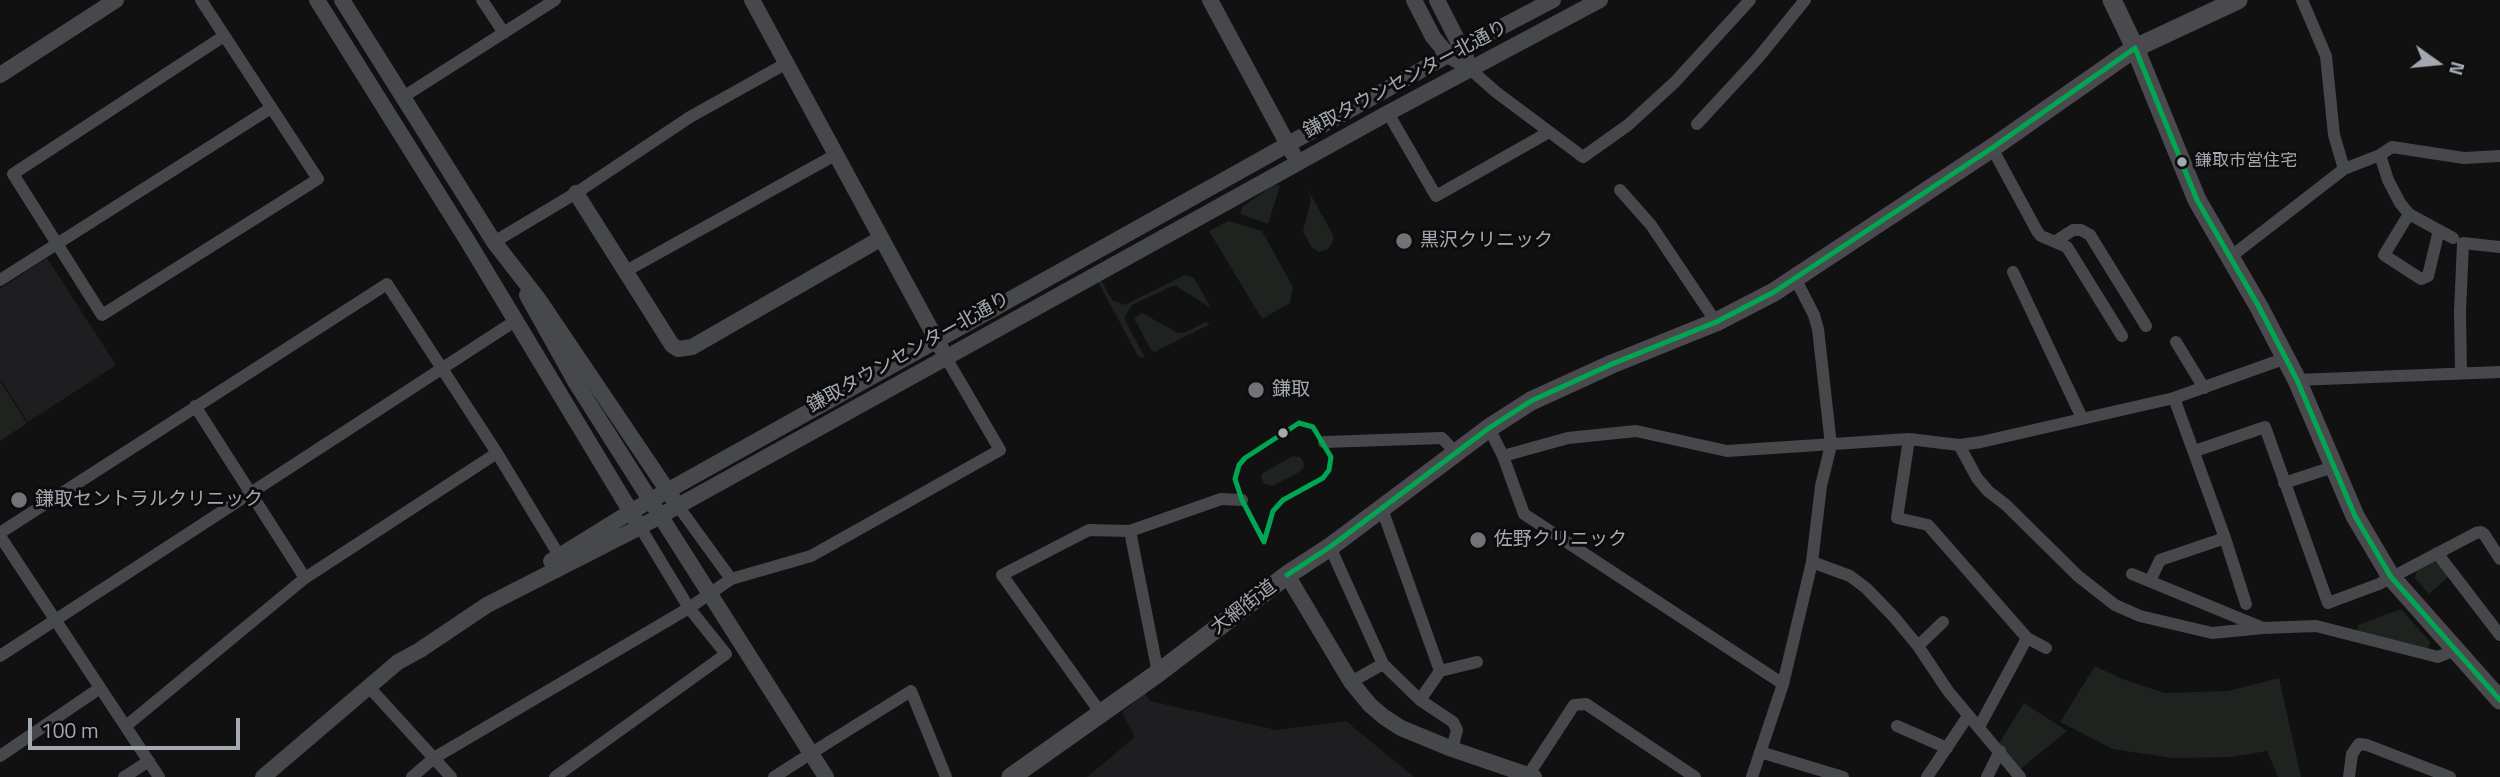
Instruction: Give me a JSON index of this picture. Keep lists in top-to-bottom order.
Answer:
{
  "streets": {
    "main road": ["大網街道"],
    "street": ["鎌取タウンセンター北通り"]
  },
  "places": [
    "鎌取市営住宅",
    "黒沢クリニック",
    "鎌取",
    "鎌取セントラルクリニック",
    "佐野クリニック"
  ],
  "scale_bar": "100 m",
  "north": "right"
}
